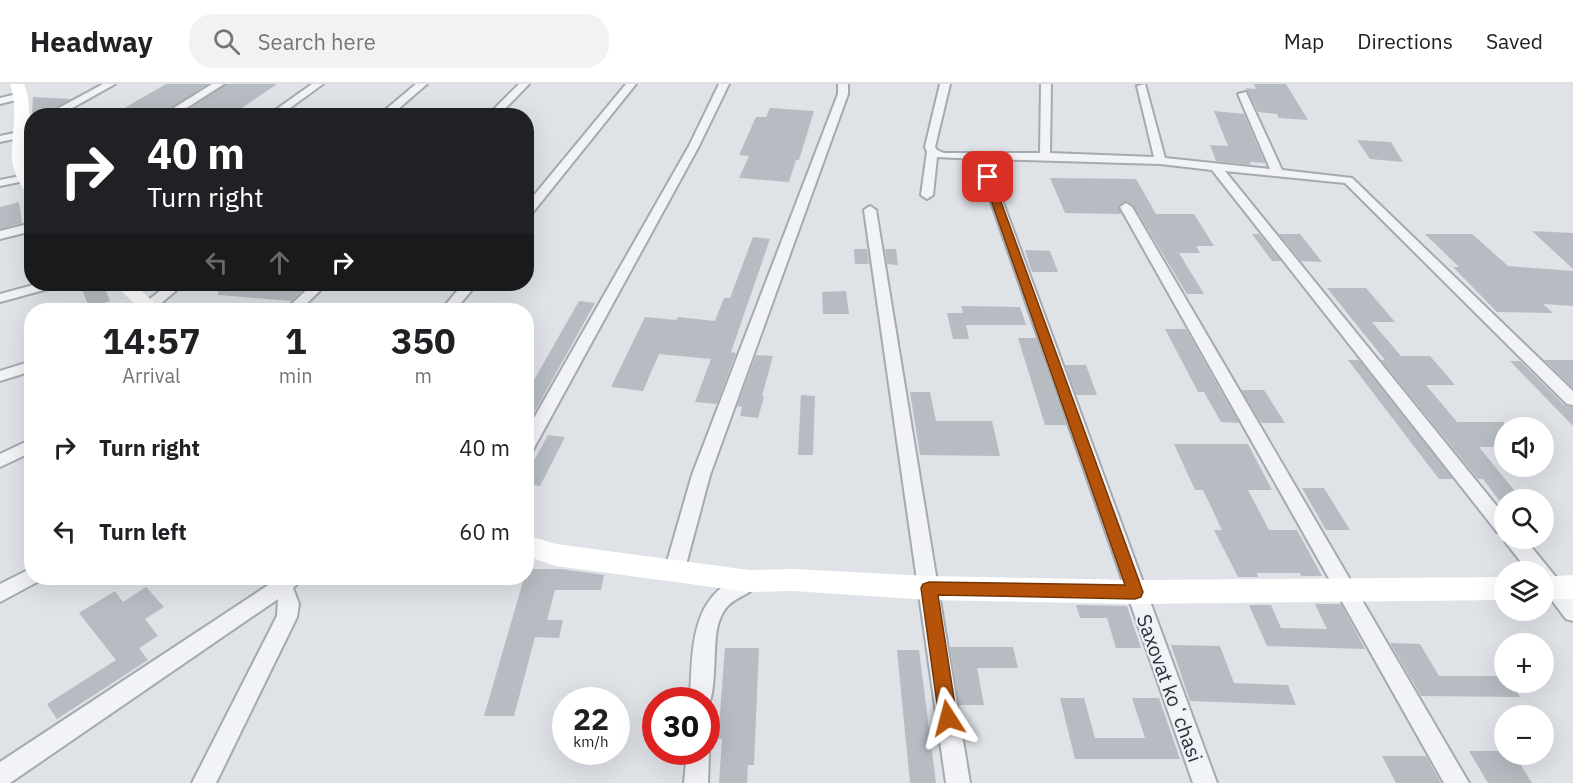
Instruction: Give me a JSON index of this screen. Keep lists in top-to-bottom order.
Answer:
{
  "streets": {
    "street": ["Saxovat koʻchasi"]
  },
  "page": {
    "header": "Headway",
    "search": "Search here",
    "nav": ["Map", "Directions", "Saved"],
    "turn": ["40 m", "Turn right"],
    "eta": [
      "14:57",
      "Arrival",
      "1",
      "min",
      "350",
      "m"
    ],
    "list": [
      {
        "name": "Turn right",
        "value": "40 m"
      },
      {
        "name": "Turn left",
        "value": "60 m"
      }
    ],
    "map_buttons": ["+", "−"],
    "speed": "22 km/h",
    "limit": "30"
  }
}
